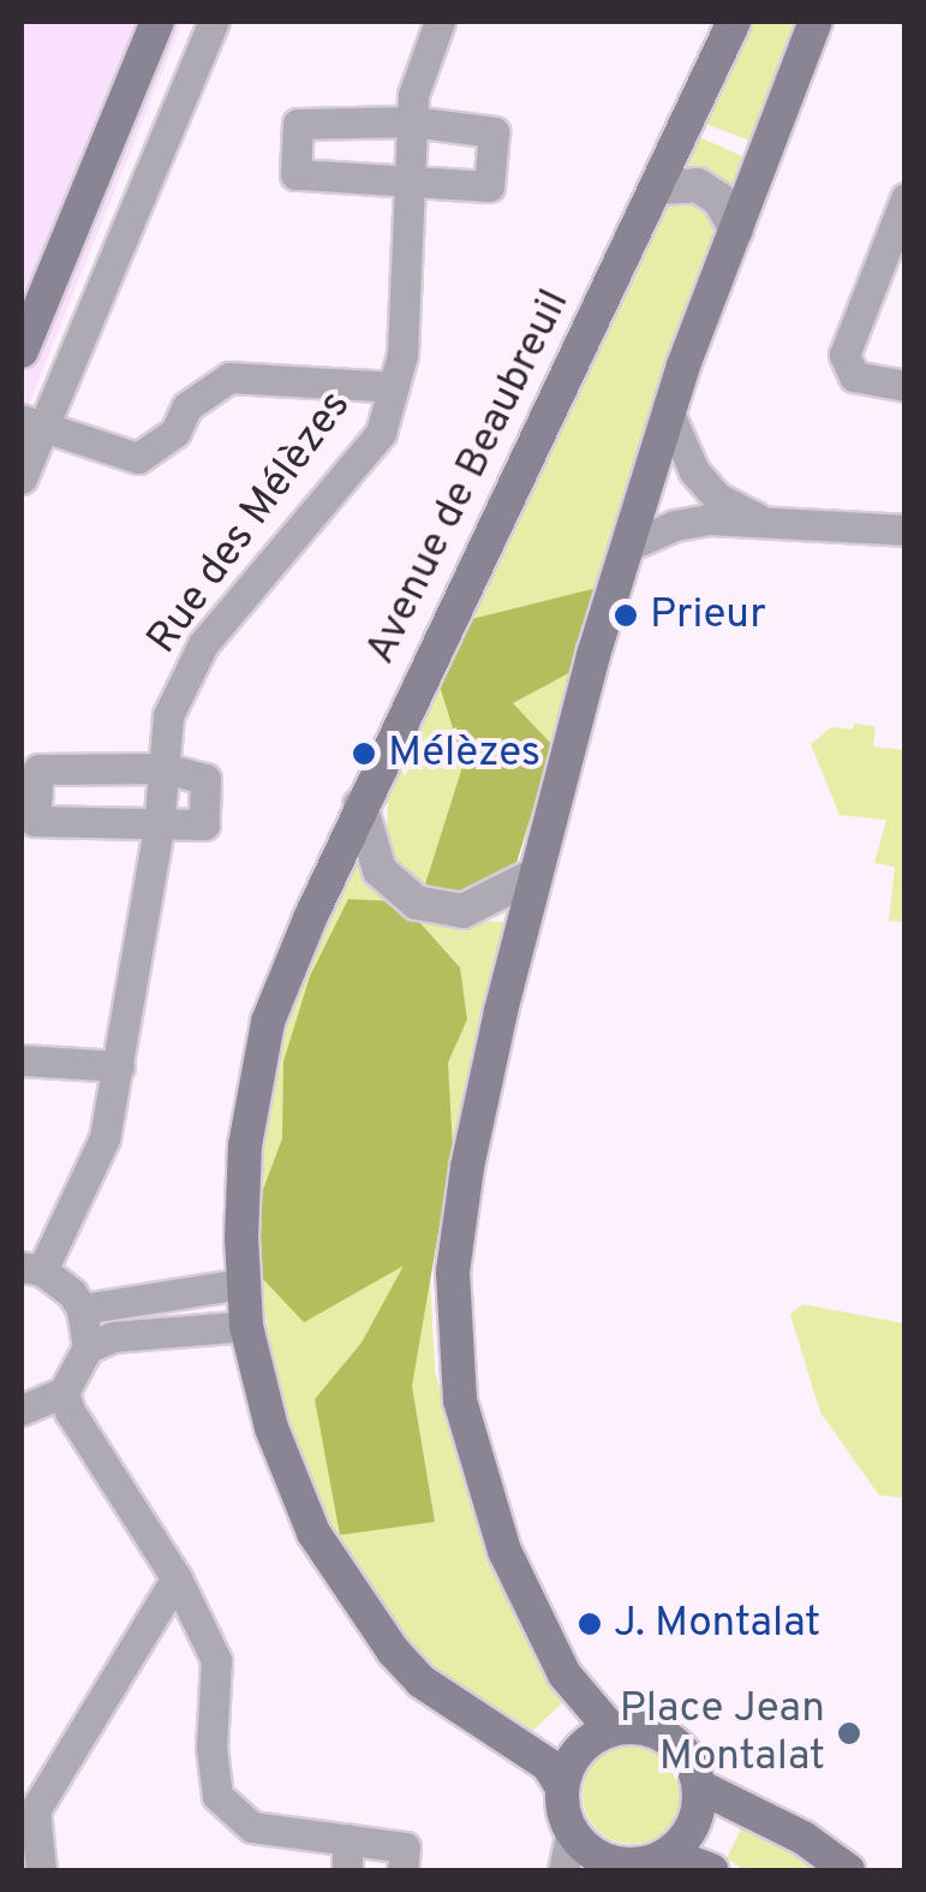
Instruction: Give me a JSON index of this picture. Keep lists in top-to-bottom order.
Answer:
{
  "streets": {
    "main road": ["Avenue de Beaubreuil"],
    "street": ["Rue des Mélèzes"]
  },
  "places": [
    "Prieur",
    "Mélèzes",
    "J. Montalat",
    "Place Jean Montalat"
  ]
}
